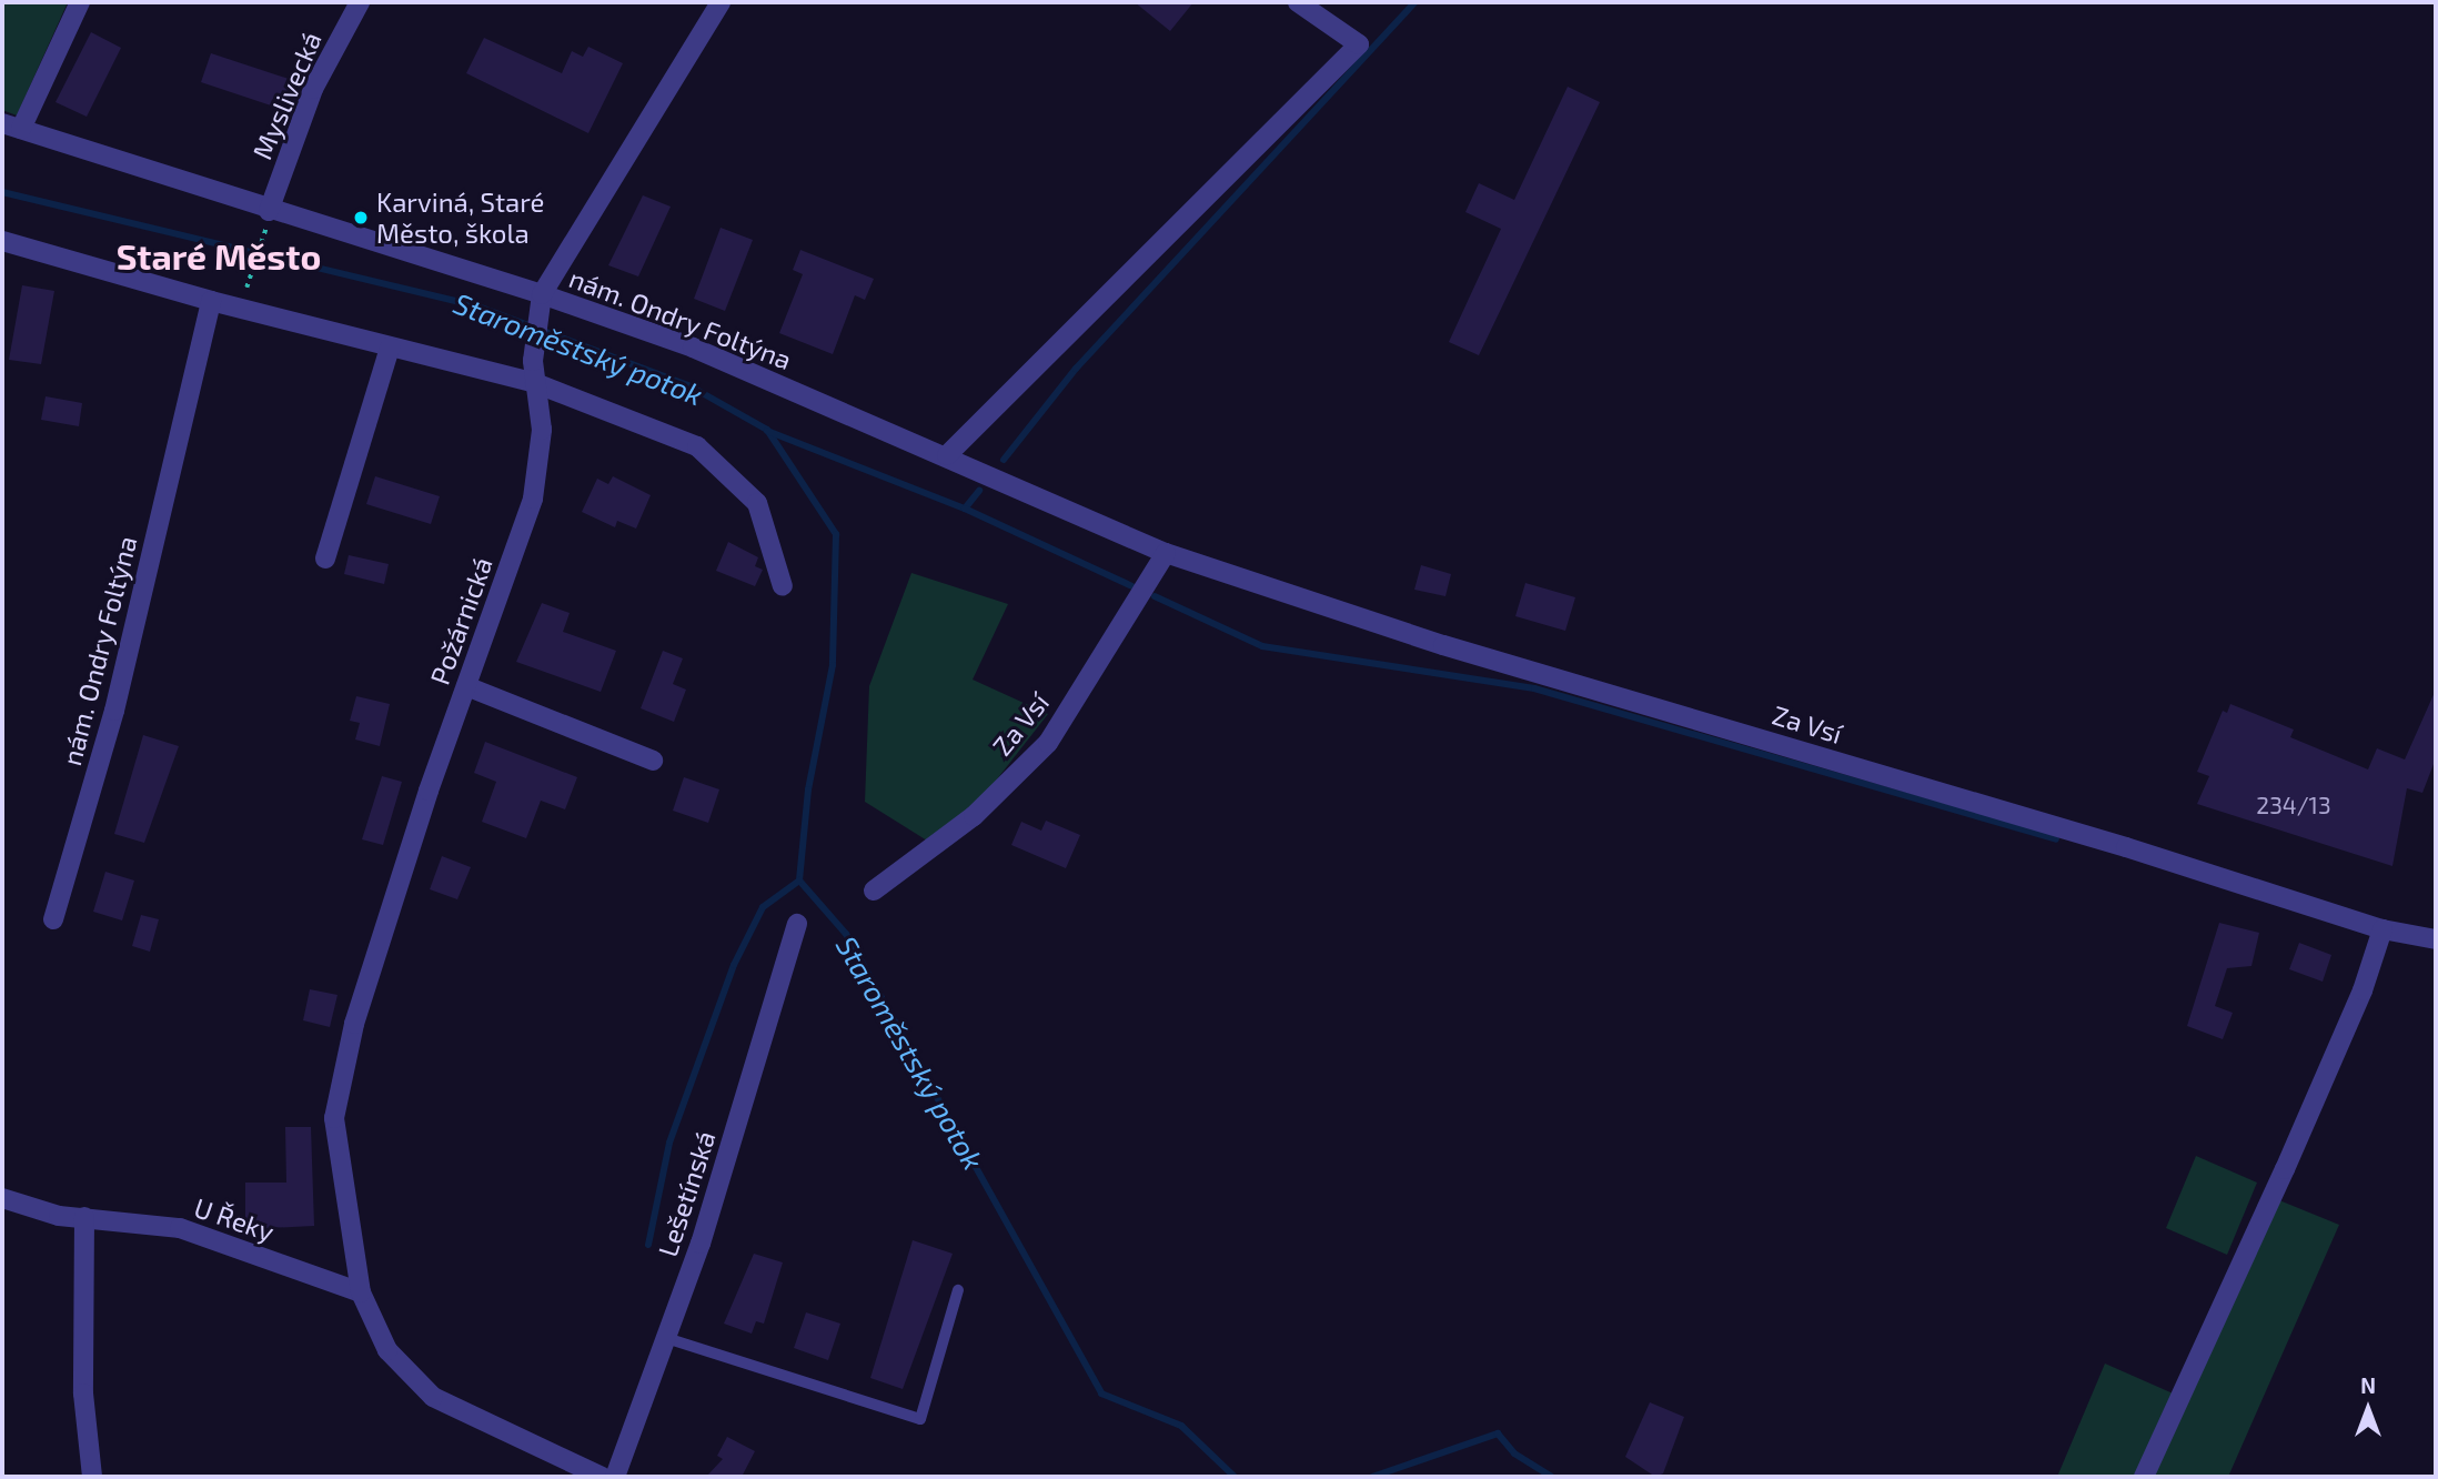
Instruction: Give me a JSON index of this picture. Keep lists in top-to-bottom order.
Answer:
{
  "streets": {
    "street": [
      "Myslivecká",
      "nám. Ondry Foltýna",
      "Požárnická",
      "Za Vsí",
      "Lešetínská",
      "U Řeky"
    ]
  },
  "crossings": [
    ["Myslivecká", "nám. Ondry Foltýna"],
    ["nám. Ondry Foltýna", "Požárnická"],
    ["nám. Ondry Foltýna", "Za Vsí"],
    ["Požárnická", "U Řeky"]
  ],
  "districts": ["Staré Město"],
  "water": ["Staroměstský potok"],
  "places": ["Karviná, Staré Město, škola"],
  "house_numbers": ["234/13"],
  "north": "top"
}
